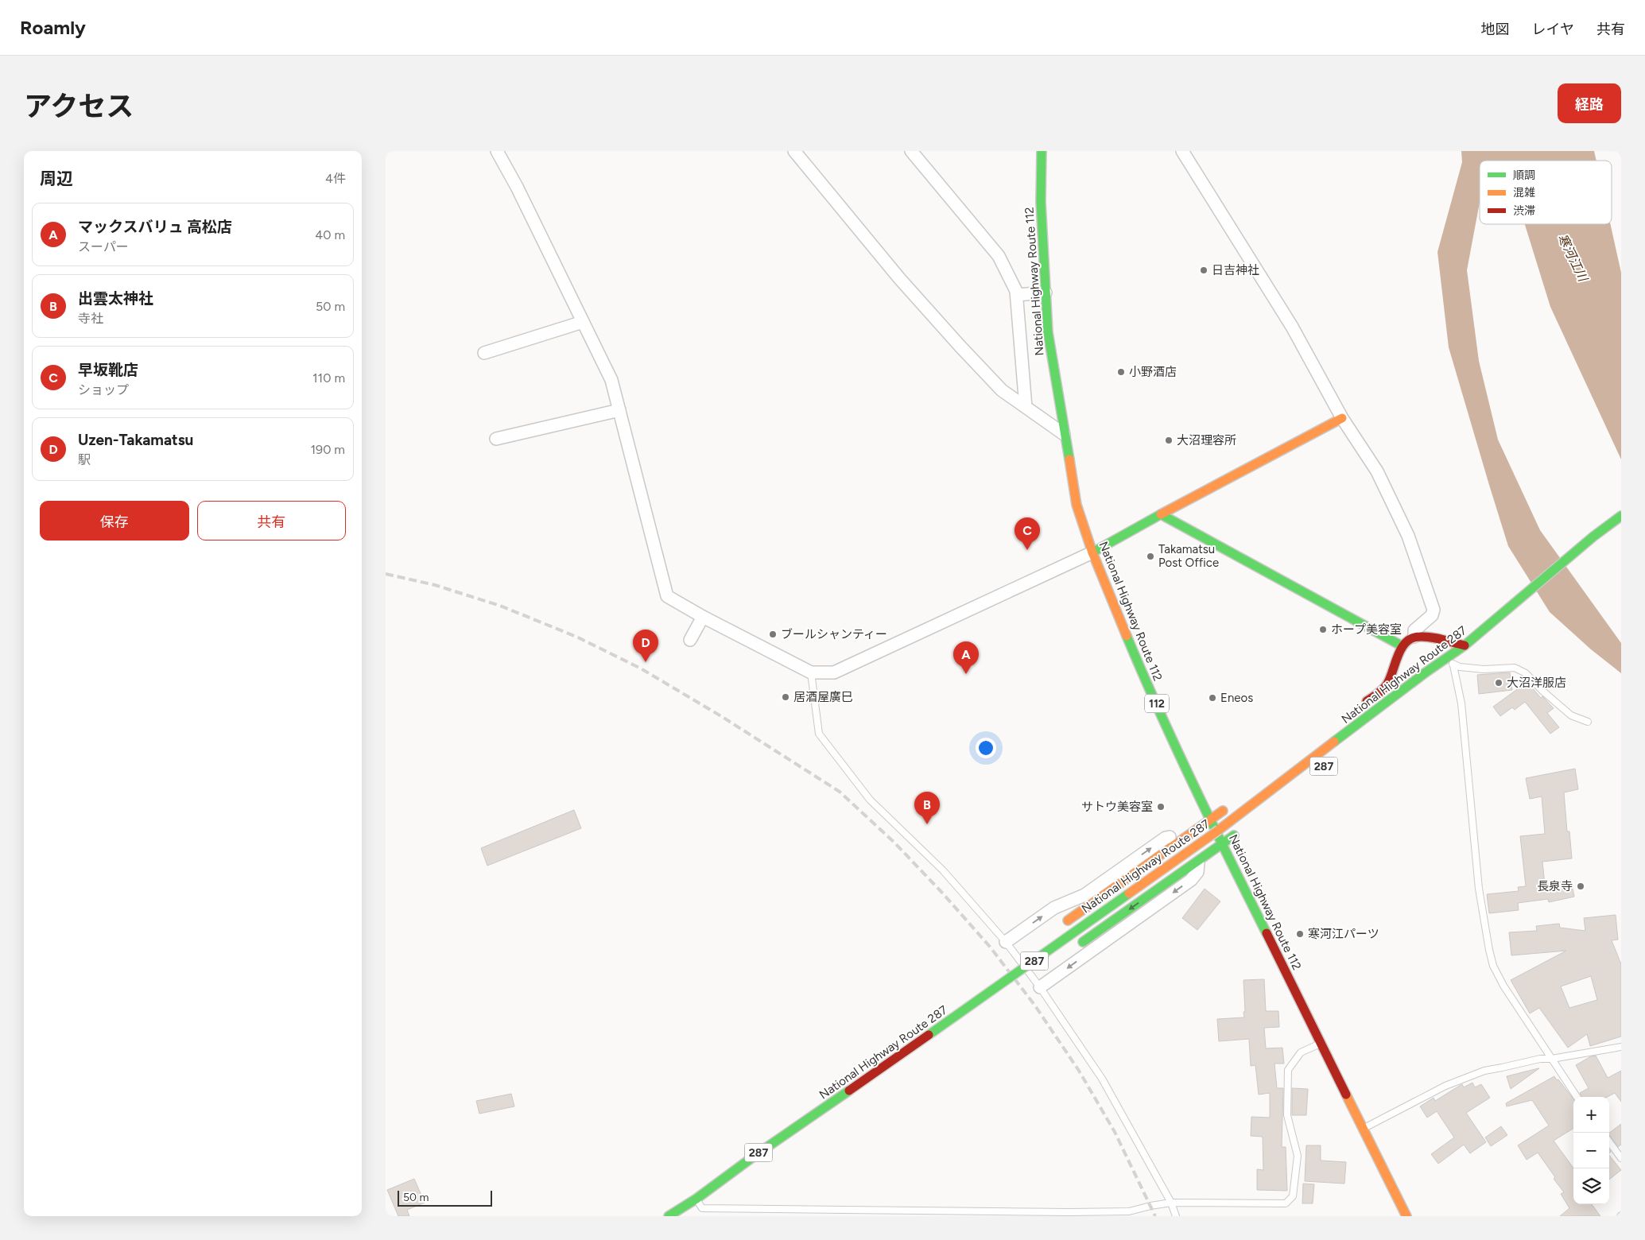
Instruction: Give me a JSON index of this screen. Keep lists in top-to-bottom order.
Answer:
{
  "streets": {
    "main road": [
      "National Highway Route 112",
      "National Highway Route 287",
      "112",
      "287"
    ]
  },
  "crossings": [
    ["National Highway Route 287", "287"]
  ],
  "water": ["寒河江川"],
  "places": [
    "日吉神社",
    "小野酒店",
    "大沼理容所",
    "Takamatsu Post Office",
    "ホープ美容室",
    "ブールシャンティー",
    "大沼洋服店",
    "居酒屋廣巳",
    "Eneos",
    "サトウ美容室",
    "長泉寺",
    "寒河江パーツ"
  ],
  "legend": ["順調", "混雑", "渋滞"],
  "scale_bar": "50 m",
  "page": {
    "header": "Roamly",
    "nav": ["地図", "レイヤ", "共有"],
    "title": "アクセス",
    "buttons": [
      "経路",
      ["保存", "共有"]
    ],
    "heading": ["周辺", "4件"],
    "list": [
      {
        "mark": "A",
        "name": "マックスバリュ 高松店",
        "note": "スーパー",
        "value": "40 m"
      },
      {
        "mark": "B",
        "name": "出雲太神社",
        "note": "寺社",
        "value": "50 m"
      },
      {
        "mark": "C",
        "name": "早坂靴店",
        "note": "ショップ",
        "value": "110 m"
      },
      {
        "mark": "D",
        "name": "Uzen-Takamatsu",
        "note": "駅",
        "value": "190 m"
      }
    ],
    "pins": [
      "C",
      "D",
      "A",
      "B"
    ],
    "map_buttons": ["+", "−"],
    "scale": "50 m"
  }
}
